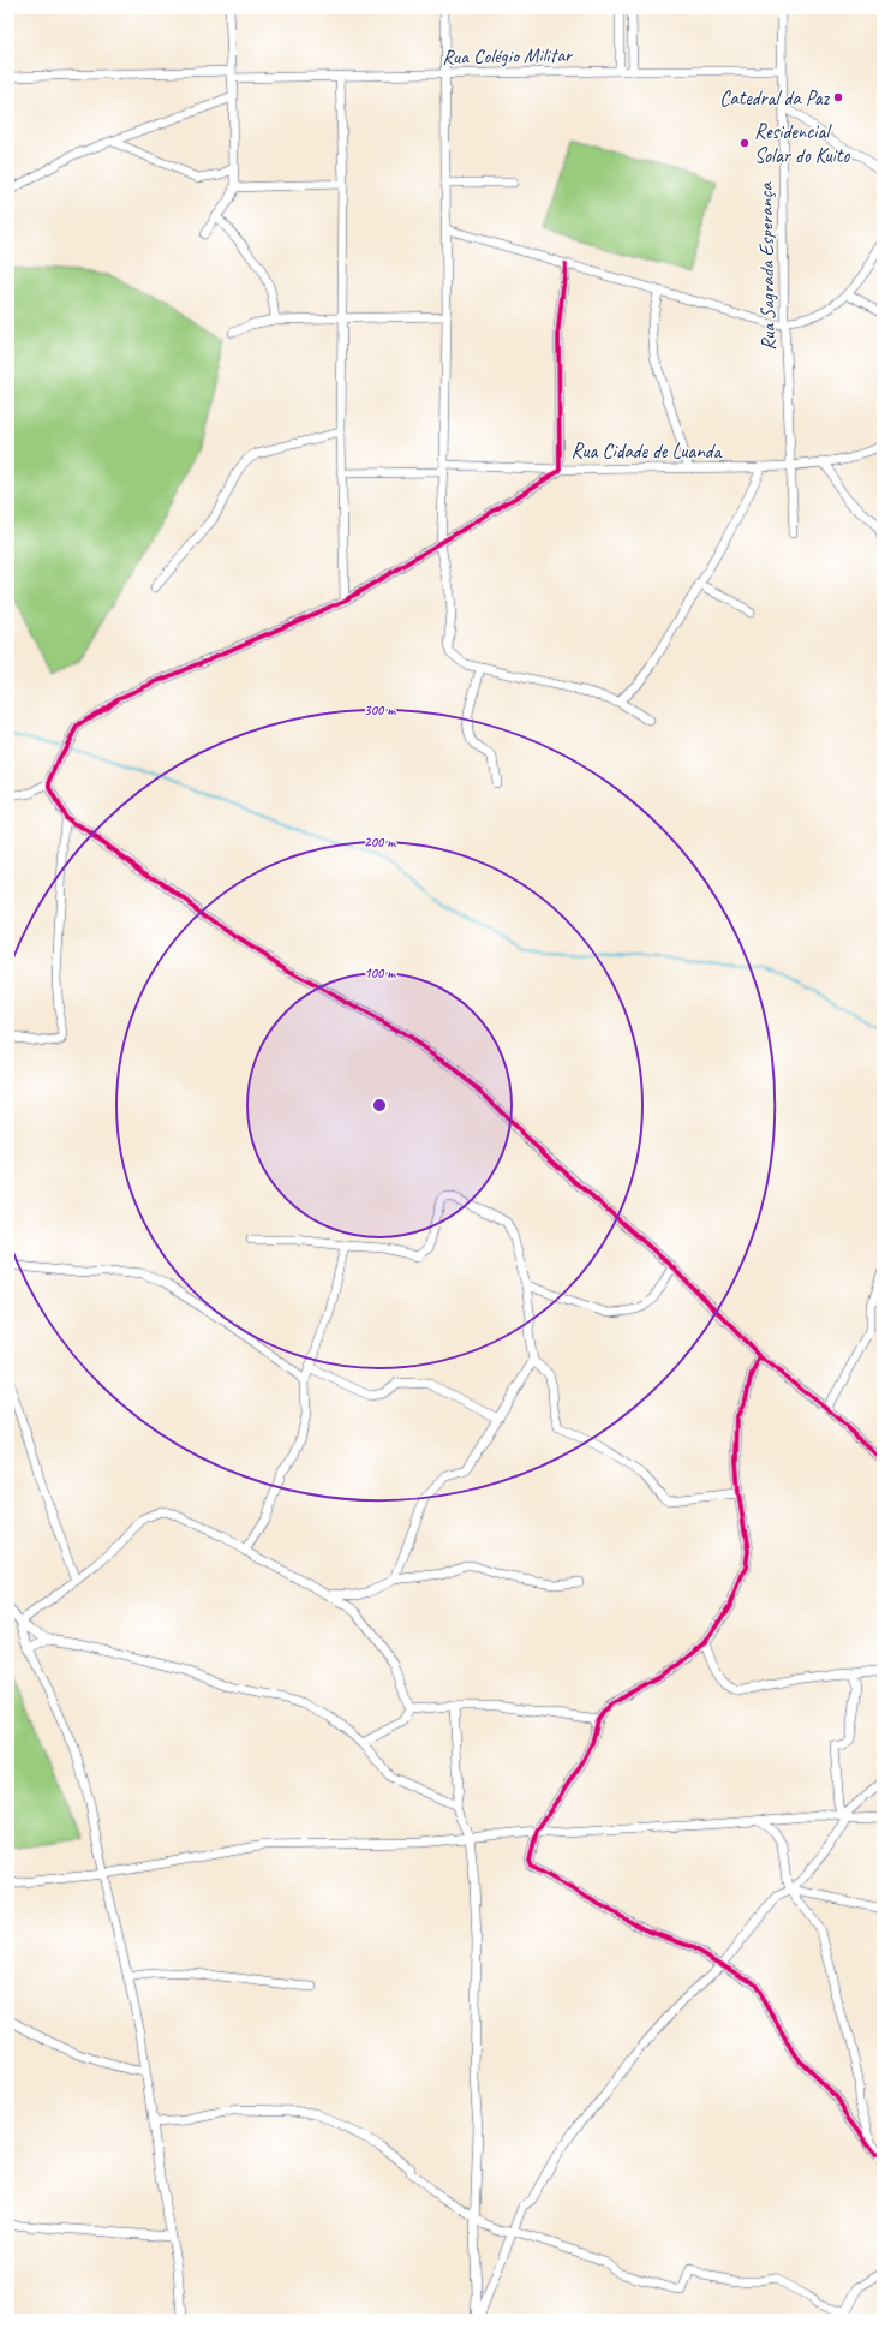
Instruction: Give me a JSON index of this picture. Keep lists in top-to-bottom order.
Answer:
{
  "streets": {
    "street": ["Rua Colégio Militar", "Rua Sagrada Esperança", "Rua Cidade de Luanda"]
  },
  "crossings": [
    ["Rua Colégio Militar", "Rua Sagrada Esperança"],
    ["Rua Sagrada Esperança", "Rua Cidade de Luanda"]
  ],
  "places": ["Catedral da Paz", "Residencial Solar do Kuito"],
  "rings": ["300 m", "200 m", "100 m"]
}
